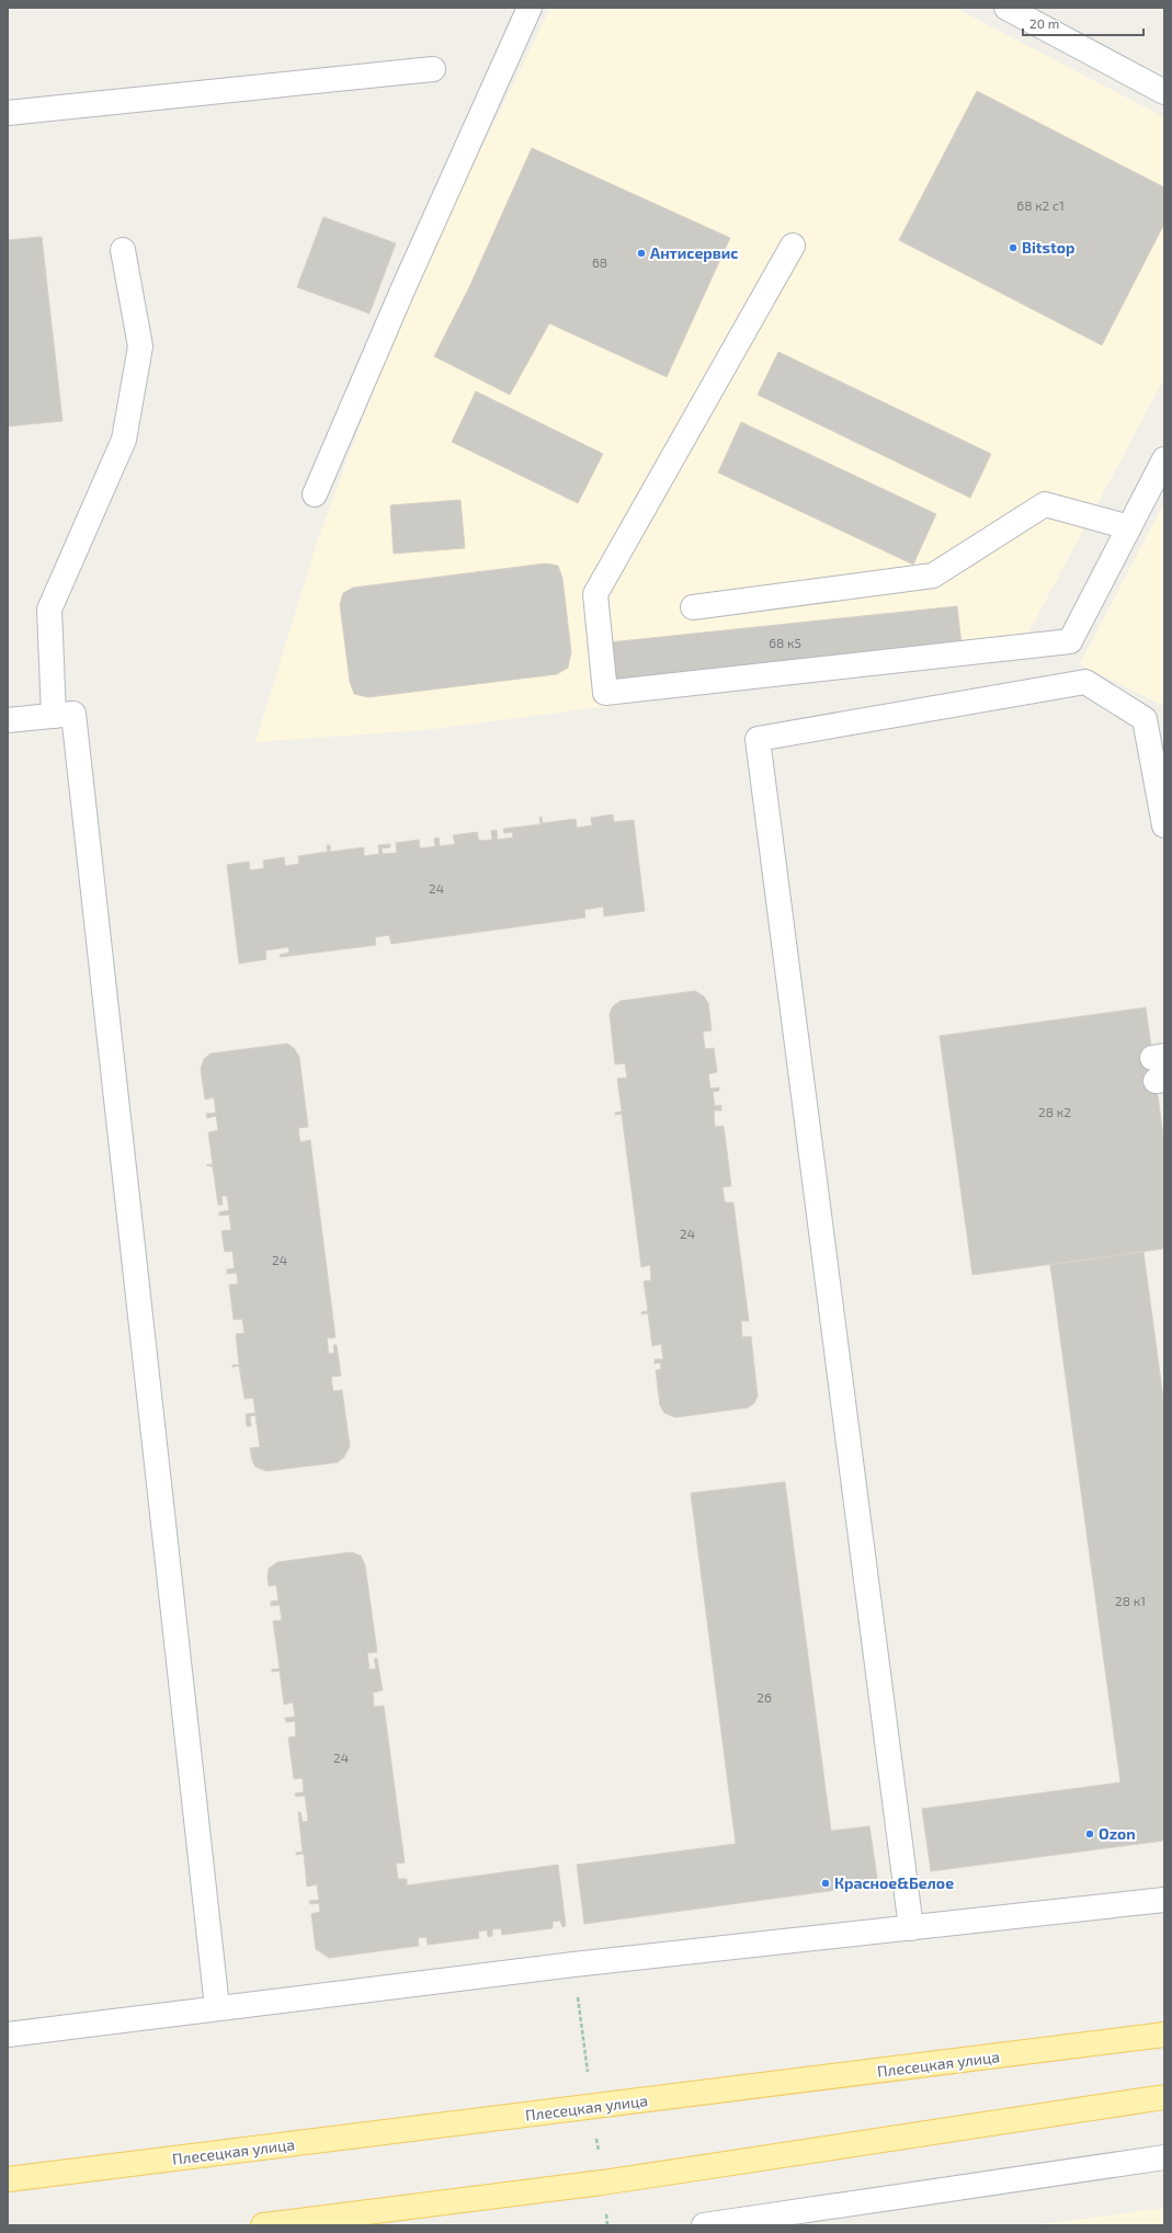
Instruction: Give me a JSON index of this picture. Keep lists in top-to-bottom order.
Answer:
{
  "streets": {
    "main road": ["Плесецкая улица"]
  },
  "places": [
    "Bitstop",
    "Антисервис",
    "Ozon",
    "Красное&Белое"
  ],
  "house_numbers": [
    "68 к2 с1",
    "68",
    "68 к5",
    "24",
    "28 к2",
    "24",
    "24",
    "28 к1",
    "26",
    "24"
  ],
  "scale_bar": "20 m"
}
